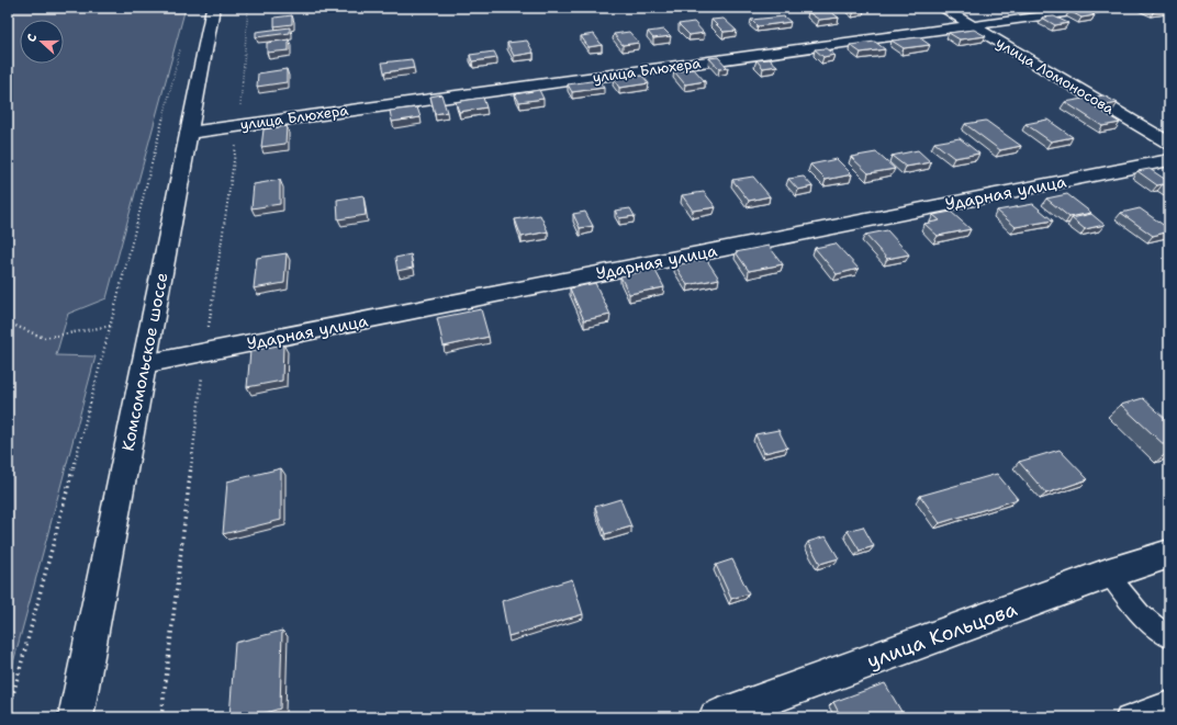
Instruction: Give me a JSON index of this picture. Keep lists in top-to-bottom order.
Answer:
{
  "streets": {
    "street": [
      "улица Блюхера",
      "улица Ломоносова",
      "Ударная улица",
      "Комсомольское шоссе",
      "улица Кольцова"
    ]
  },
  "crossings": [
    ["улица Блюхера", "улица Ломоносова"],
    ["улица Блюхера", "Комсомольское шоссе"],
    ["Ударная улица", "Комсомольское шоссе"]
  ],
  "north": "left"
}
